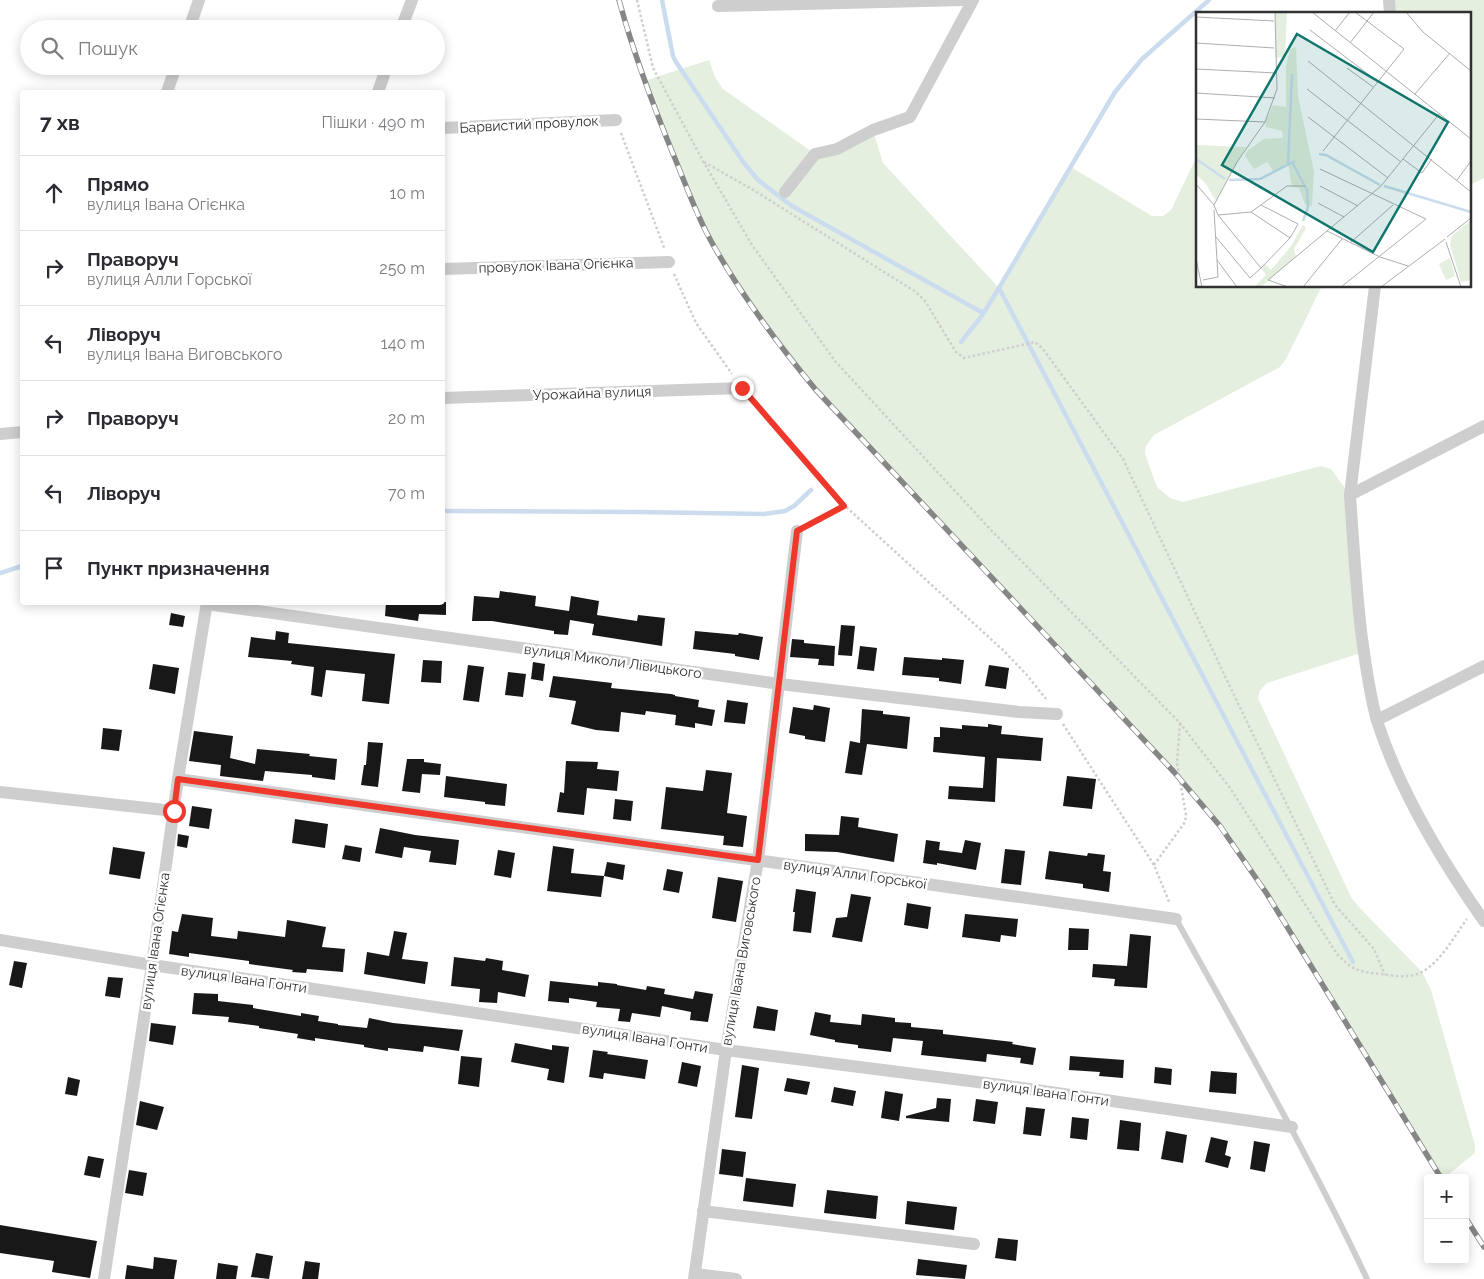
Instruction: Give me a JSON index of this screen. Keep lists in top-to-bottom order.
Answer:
{
  "streets": {
    "street": [
      "Барвистий провулок",
      "провулок Івана Огієнка",
      "Урожайна вулиця",
      "вулиця Миколи Лівицького",
      "вулиця Алли Горської",
      "вулиця Івана Огієнка",
      "вулиця Івана Виговського",
      "вулиця Івана Гонти"
    ]
  },
  "crossings": [
    ["вулиця Миколи Лівицького", "вулиця Івана Виговського"],
    ["вулиця Алли Горської", "вулиця Івана Огієнка"],
    ["вулиця Алли Горської", "вулиця Івана Виговського"],
    ["вулиця Івана Огієнка", "вулиця Івана Гонти"],
    ["вулиця Івана Виговського", "вулиця Івана Гонти"]
  ],
  "page": {
    "search": "Пошук",
    "heading": ["7 хв", "Пішки · 490 m"],
    "list": [
      ["Прямо", "вулиця Івана Огієнка", "10 m"],
      ["Праворуч", "вулиця Алли Горської", "250 m"],
      ["Ліворуч", "вулиця Івана Виговського", "140 m"],
      ["Праворуч", "20 m"],
      ["Ліворуч", "70 m"],
      "Пункт призначення"
    ],
    "map_buttons": ["+", "−"]
  }
}
